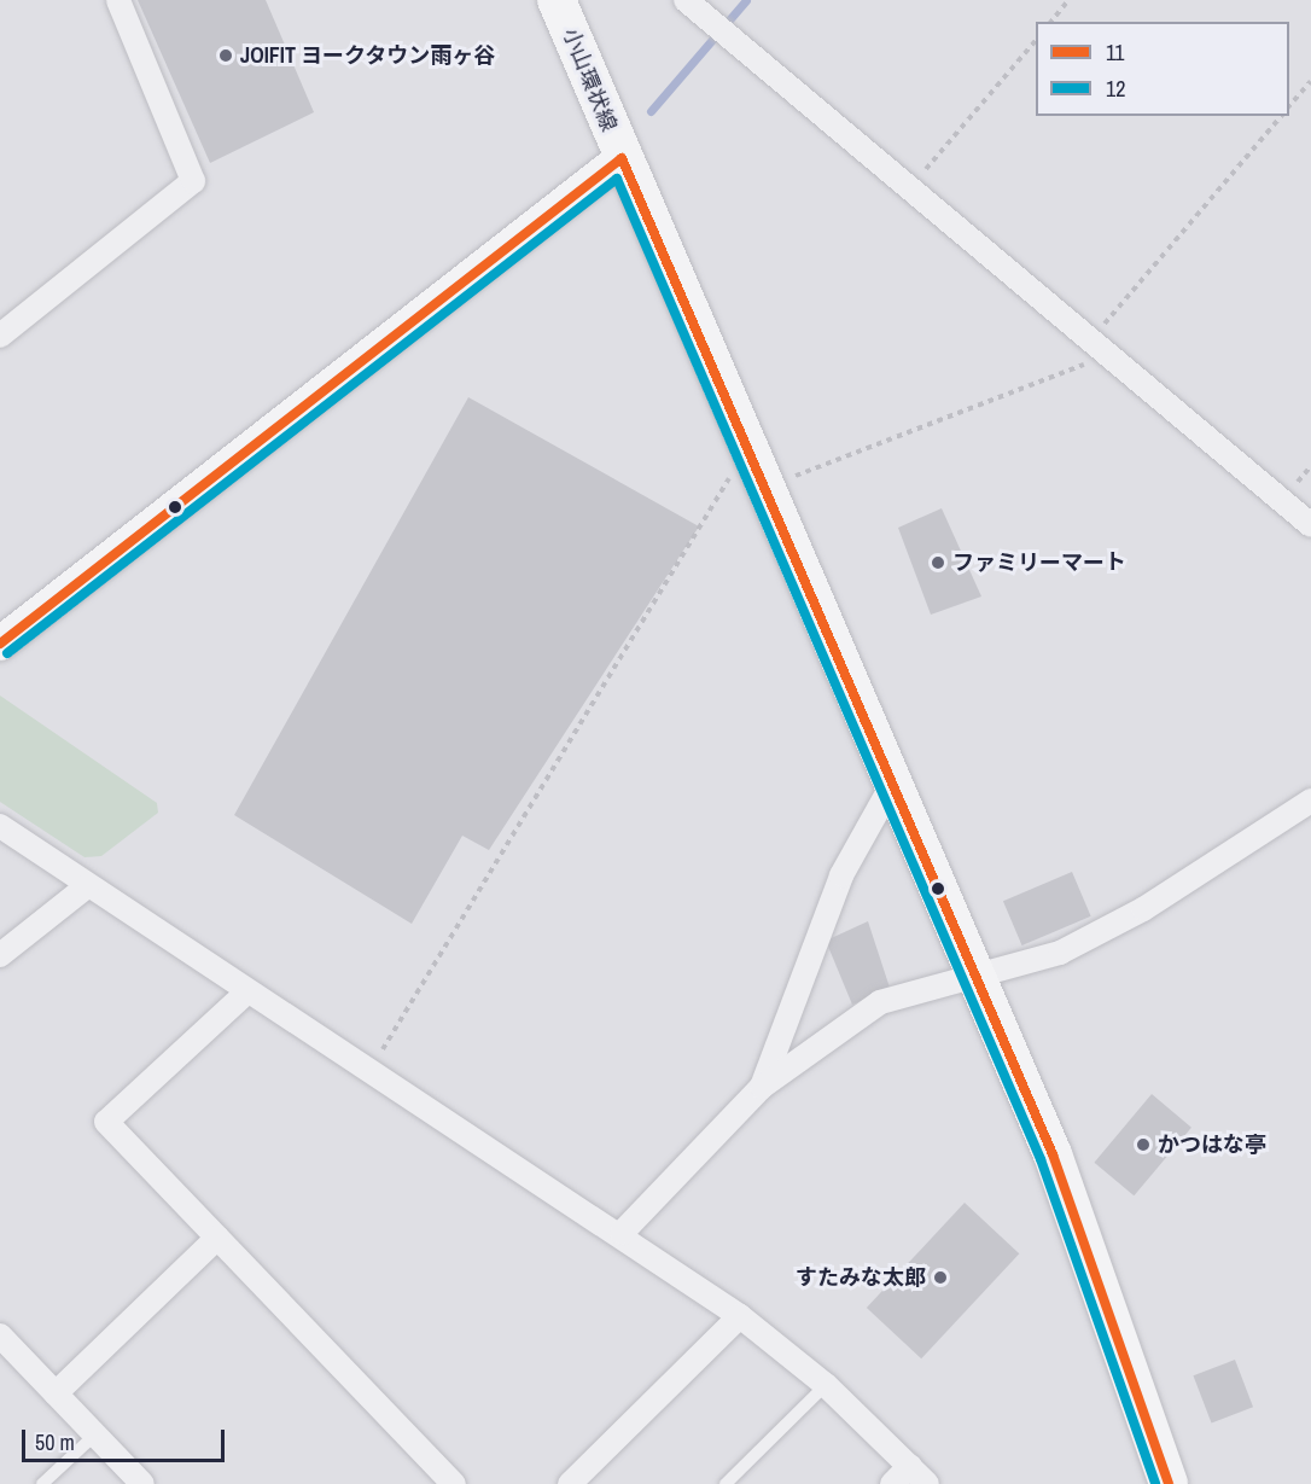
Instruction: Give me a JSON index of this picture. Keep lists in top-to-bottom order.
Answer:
{
  "streets": {
    "main road": ["小山環状線"]
  },
  "places": [
    "JOIFIT ヨークタウン雨ヶ谷",
    "ファミリーマート",
    "かつはな亭",
    "すたみな太郎"
  ],
  "lines": ["transit line 11", "transit line 12"],
  "legend": ["11", "12"],
  "scale_bar": "50 m"
}
